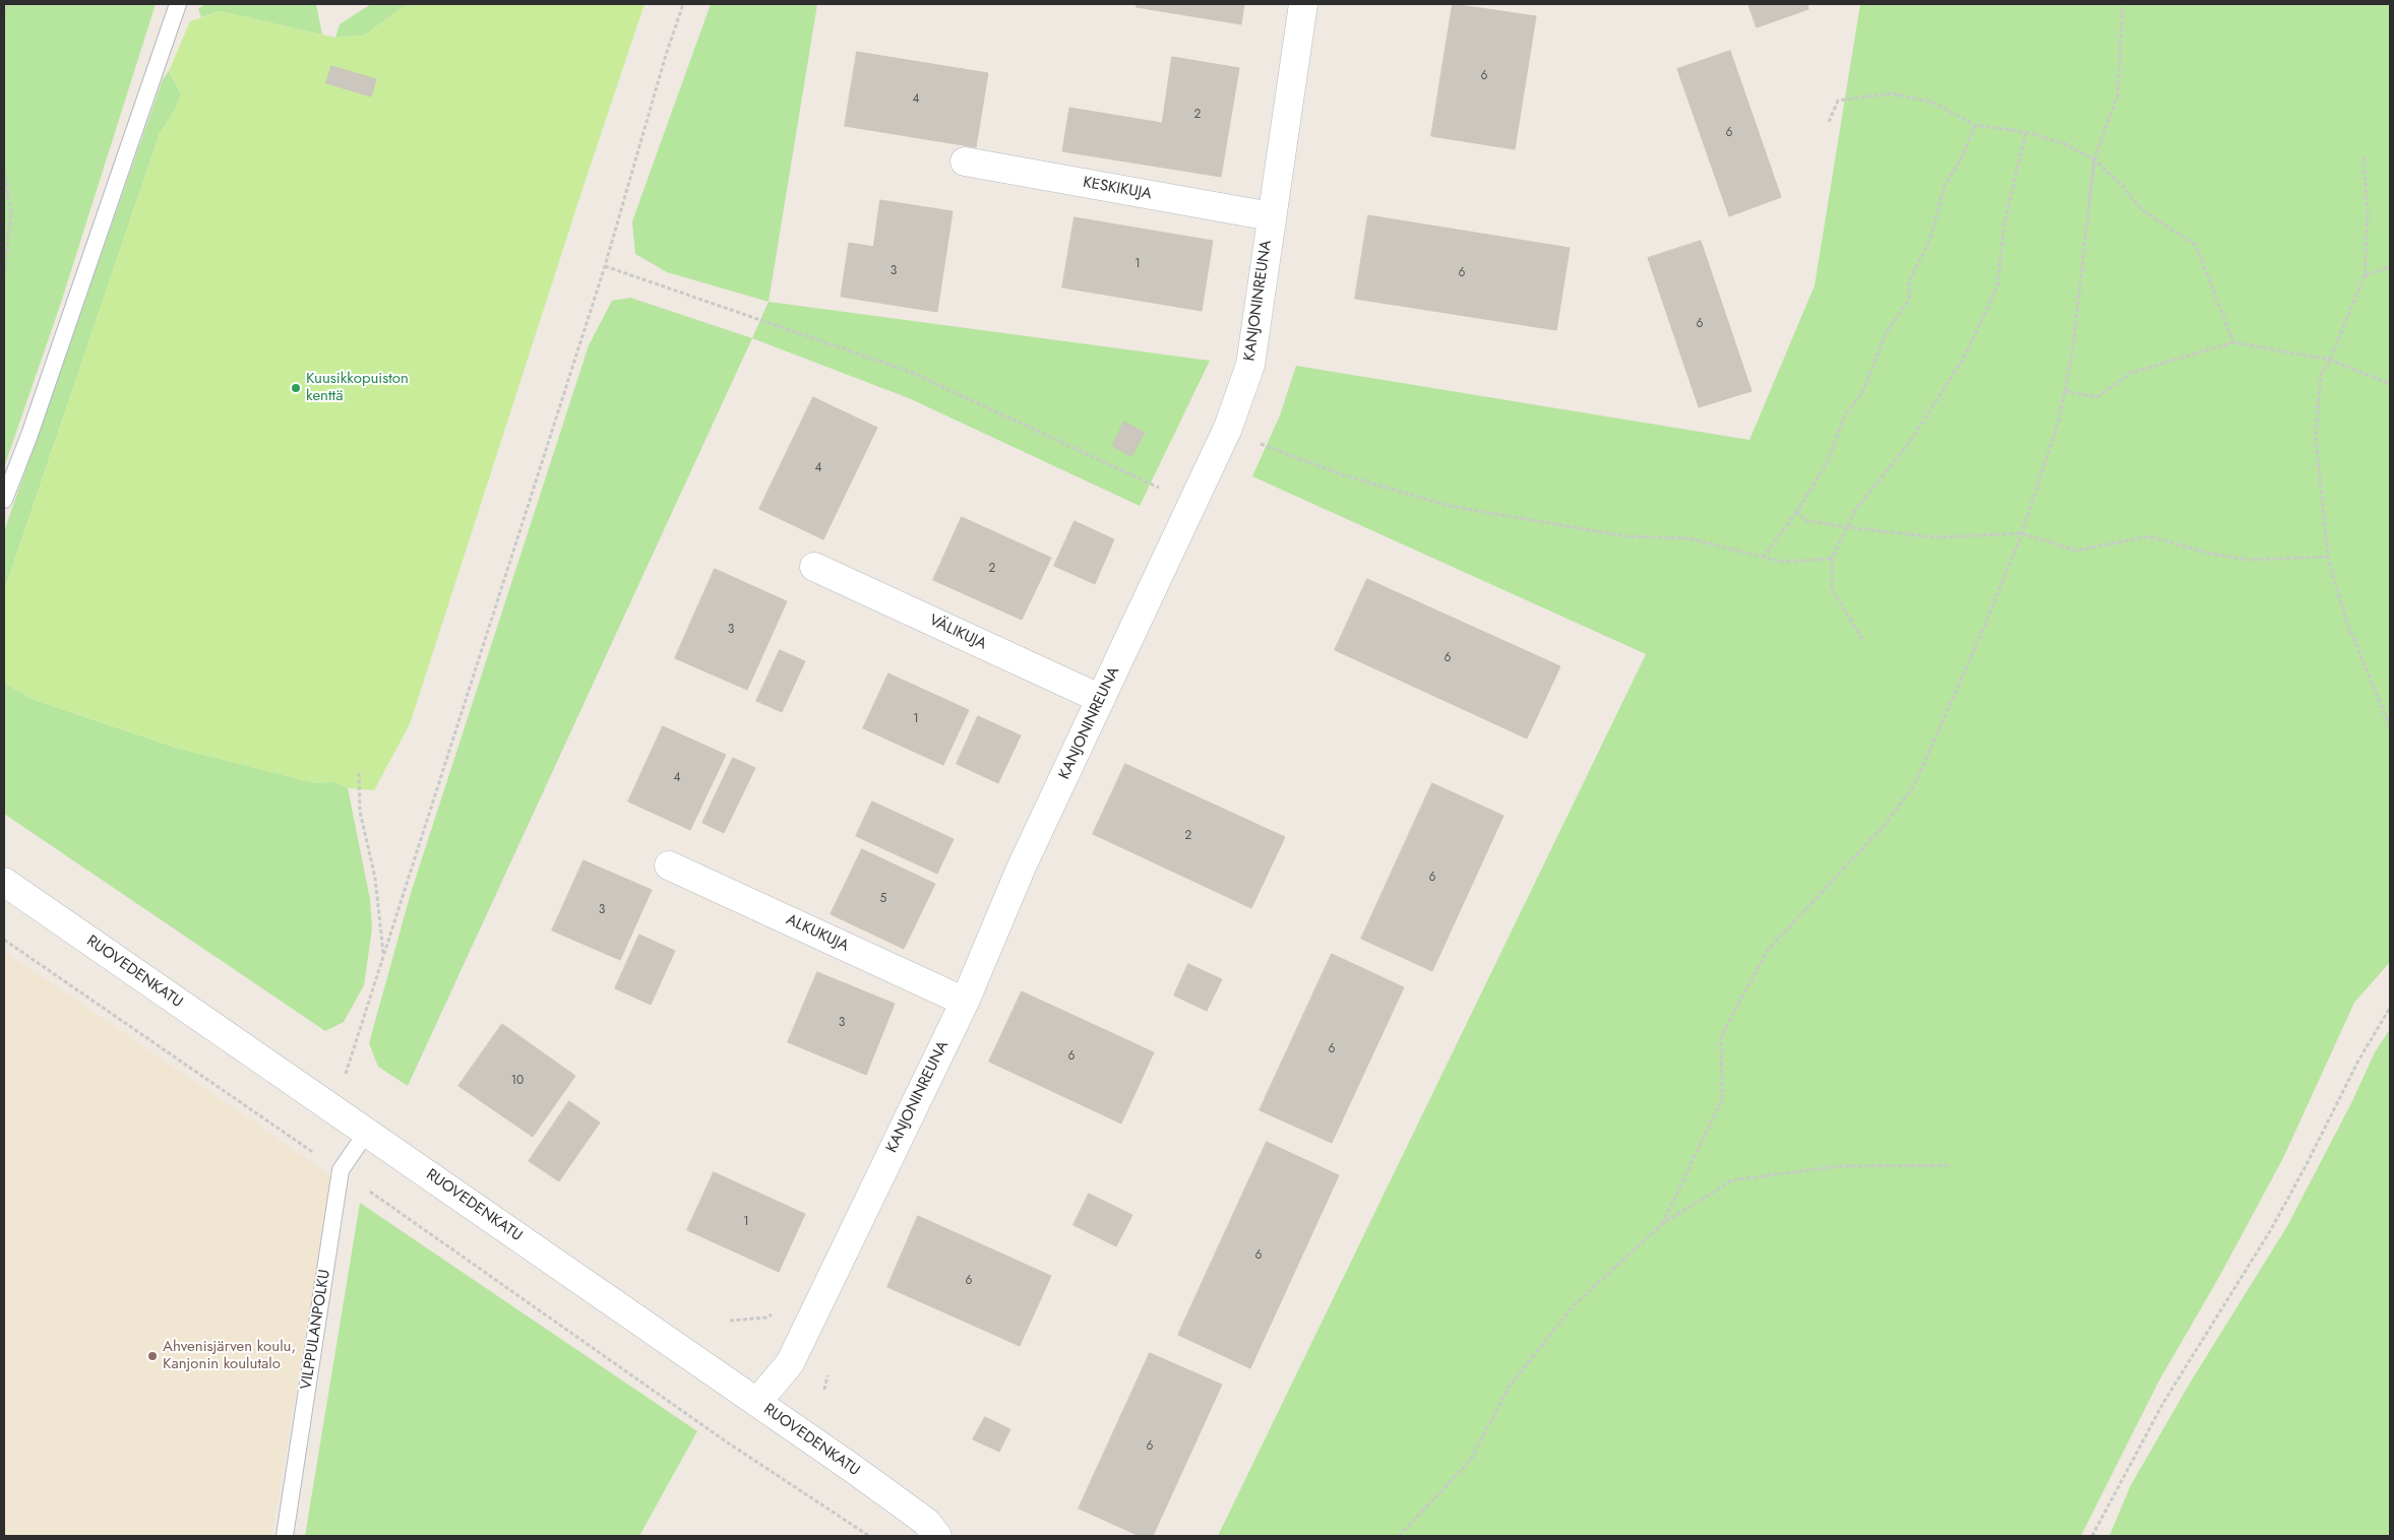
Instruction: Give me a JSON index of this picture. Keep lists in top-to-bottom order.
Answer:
{
  "streets": {
    "street": [
      "KESKIKUJA",
      "KANJONINREUNA",
      "VÄLIKUJA",
      "ALKUKUJA",
      "RUOVEDENKATU"
    ],
    "lane": ["VILPPULANPOLKU"]
  },
  "crossings": [
    ["KESKIKUJA", "KANJONINREUNA"],
    ["KANJONINREUNA", "VÄLIKUJA"],
    ["KANJONINREUNA", "ALKUKUJA"],
    ["KANJONINREUNA", "RUOVEDENKATU"],
    ["RUOVEDENKATU", "VILPPULANPOLKU"]
  ],
  "places": ["Kuusikkopuiston kenttä", "Ahvenisjärven koulu, Kanjonin koulutalo"],
  "house_numbers": [
    "6",
    "4",
    "2",
    "6",
    "1",
    "3",
    "6",
    "6",
    "4",
    "2",
    "3",
    "6",
    "1",
    "4",
    "2",
    "6",
    "5",
    "3",
    "3",
    "6",
    "6",
    "10",
    "1",
    "6",
    "6",
    "6"
  ]
}
